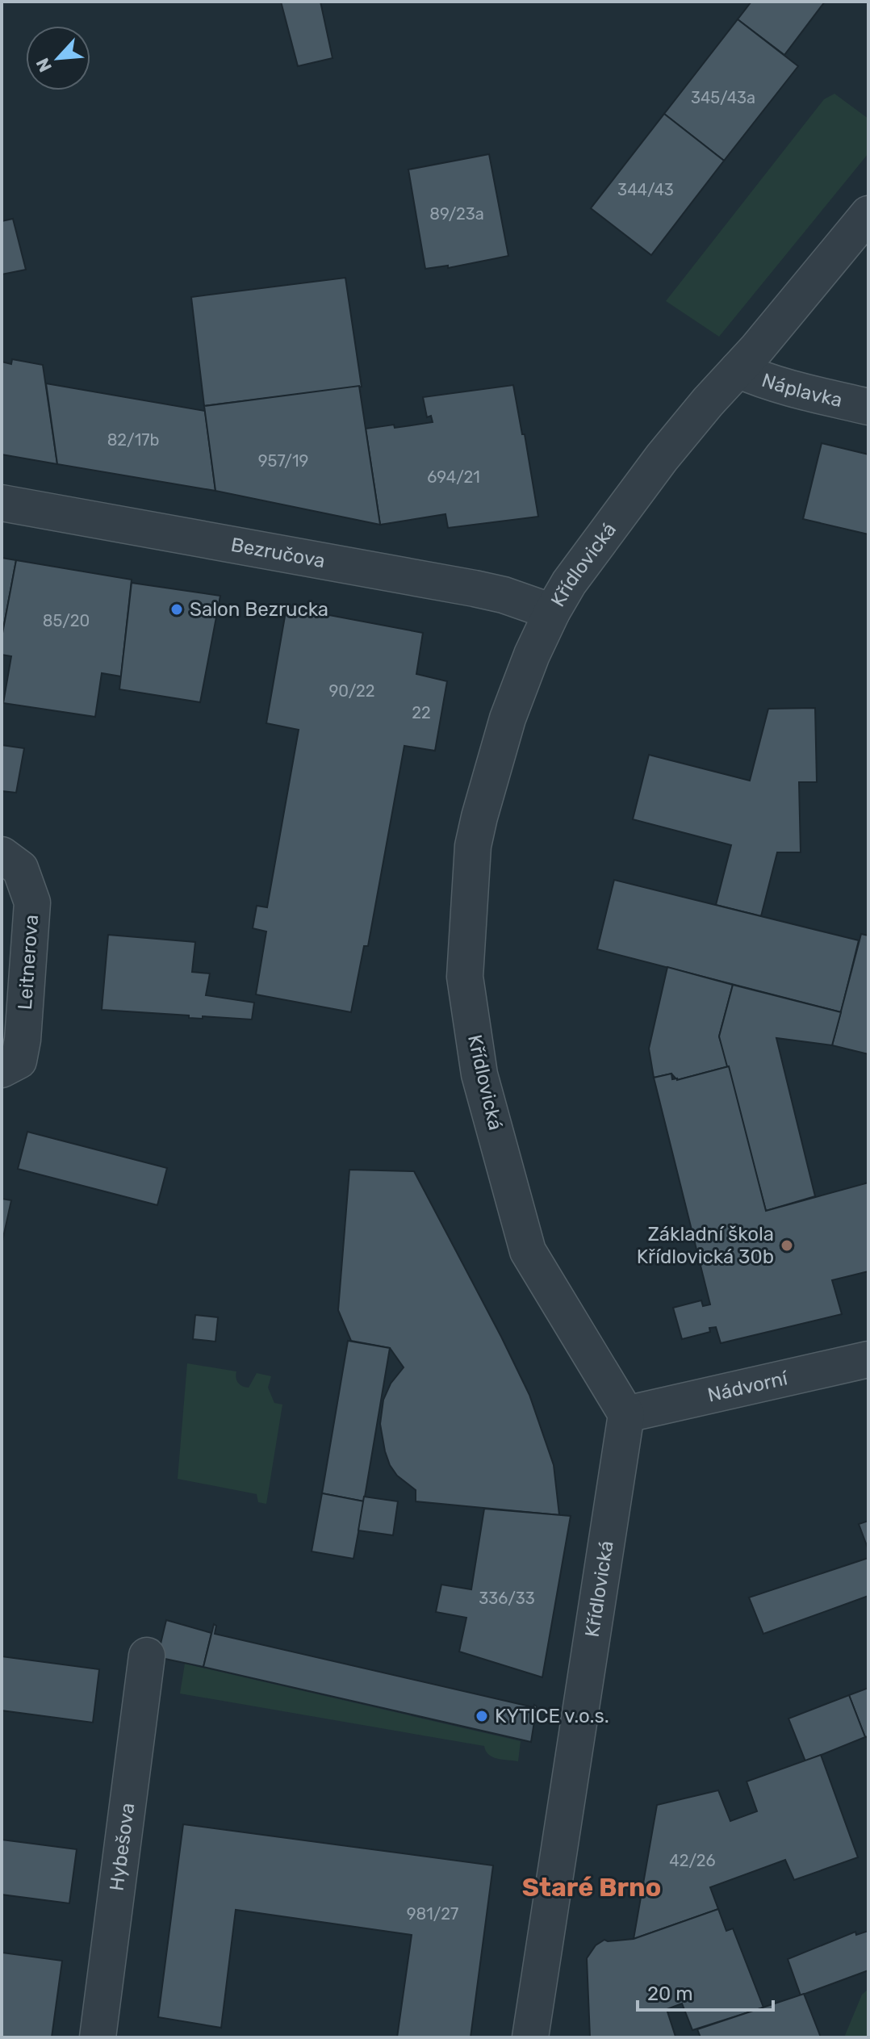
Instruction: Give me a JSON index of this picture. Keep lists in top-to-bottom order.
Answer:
{
  "streets": {
    "street": [
      "Náplavka",
      "Bezručova",
      "Křídlovická",
      "Leitnerova",
      "Nádvorní",
      "Hybešova"
    ]
  },
  "crossings": [
    ["Náplavka", "Křídlovická"],
    ["Bezručova", "Křídlovická"],
    ["Křídlovická", "Nádvorní"]
  ],
  "districts": ["Staré Brno"],
  "places": ["Salon Bezrucka", "Základní škola Křídlovická 30b", "KYTICE v.o.s."],
  "house_numbers": [
    "345/43a",
    "344/43",
    "89/23a",
    "82/17b",
    "957/19",
    "694/21",
    "85/20",
    "90/22",
    "22",
    "336/33",
    "42/26",
    "981/27"
  ],
  "scale_bar": "20 m",
  "north": "bottom left"
}
